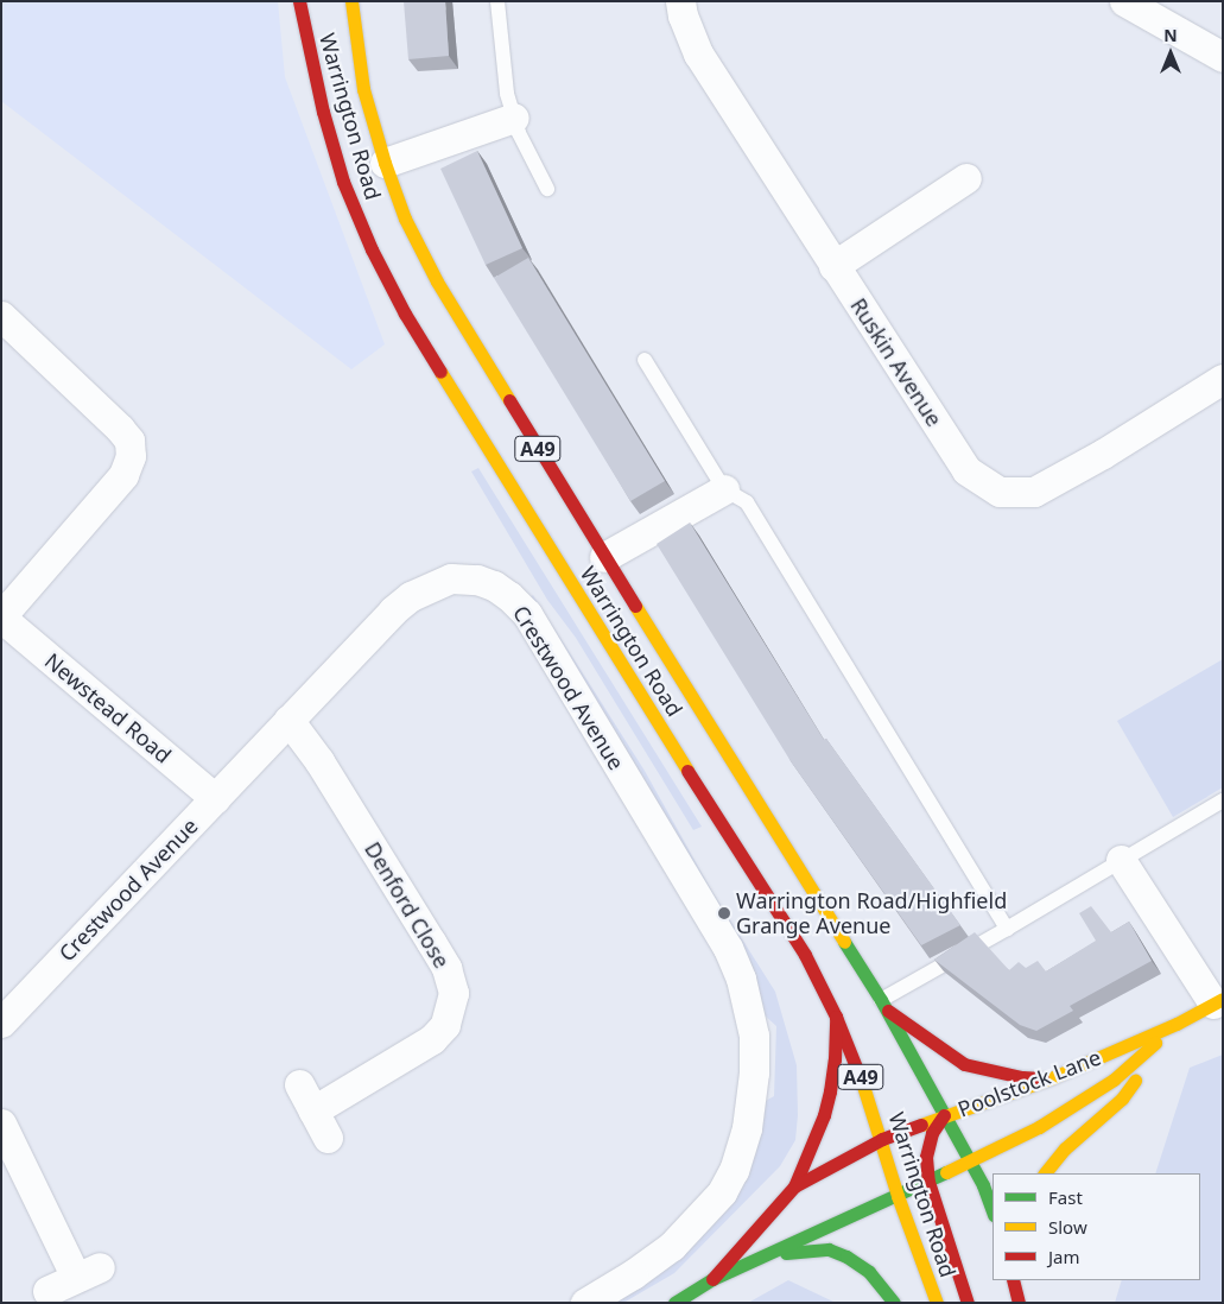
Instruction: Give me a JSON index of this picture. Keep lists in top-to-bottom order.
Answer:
{
  "streets": {
    "main road": ["Warrington Road", "A49", "Poolstock Lane"],
    "street": [
      "Ruskin Avenue",
      "Crestwood Avenue",
      "Newstead Road",
      "Denford Close"
    ]
  },
  "crossings": [
    ["Warrington Road", "Poolstock Lane"],
    ["Crestwood Avenue", "Newstead Road"],
    ["Crestwood Avenue", "Denford Close"]
  ],
  "places": ["Warrington Road/Highfield Grange Avenue"],
  "legend": ["Fast", "Slow", "Jam"],
  "north": "top"
}
